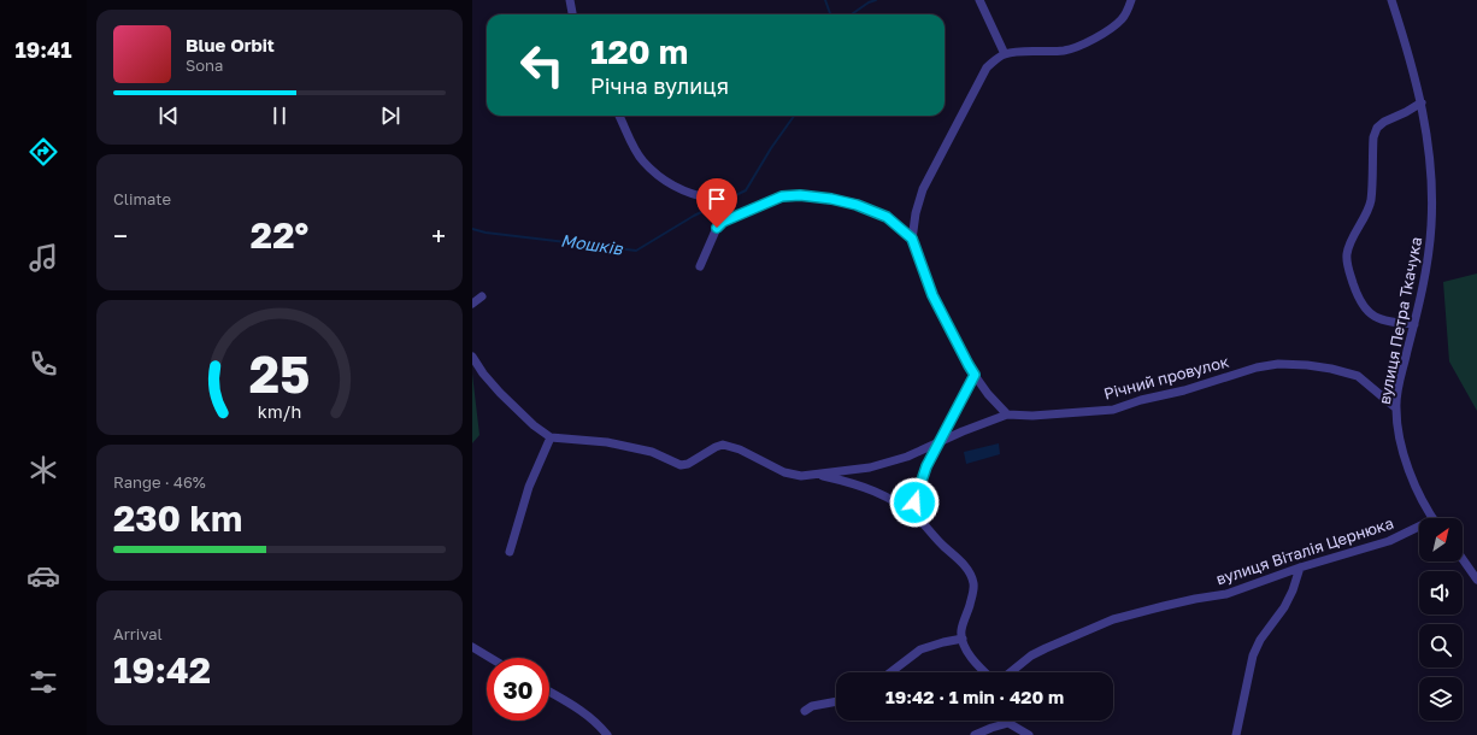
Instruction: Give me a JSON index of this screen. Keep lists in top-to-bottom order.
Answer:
{
  "streets": {
    "street": ["вулиця Петра Ткачука", "Річний провулок", "вулиця Віталія Цернюка"]
  },
  "crossings": [
    ["вулиця Петра Ткачука", "Річний провулок"]
  ],
  "water": ["Мошків"],
  "north": "top right",
  "page": {
    "tabs": "19:41",
    "turn": ["120 m", "Річна вулиця"],
    "song": ["Blue Orbit", "Sona"],
    "tile": [
      "Climate",
      ["Range · 46%", "230 km"],
      ["Arrival", "19:42"]
    ],
    "heat": ["−", "22°", "+"],
    "limit": "30",
    "trip": "19:42 · 1 min · 420 m",
    "gauge": ["25", "km/h"]
  }
}
